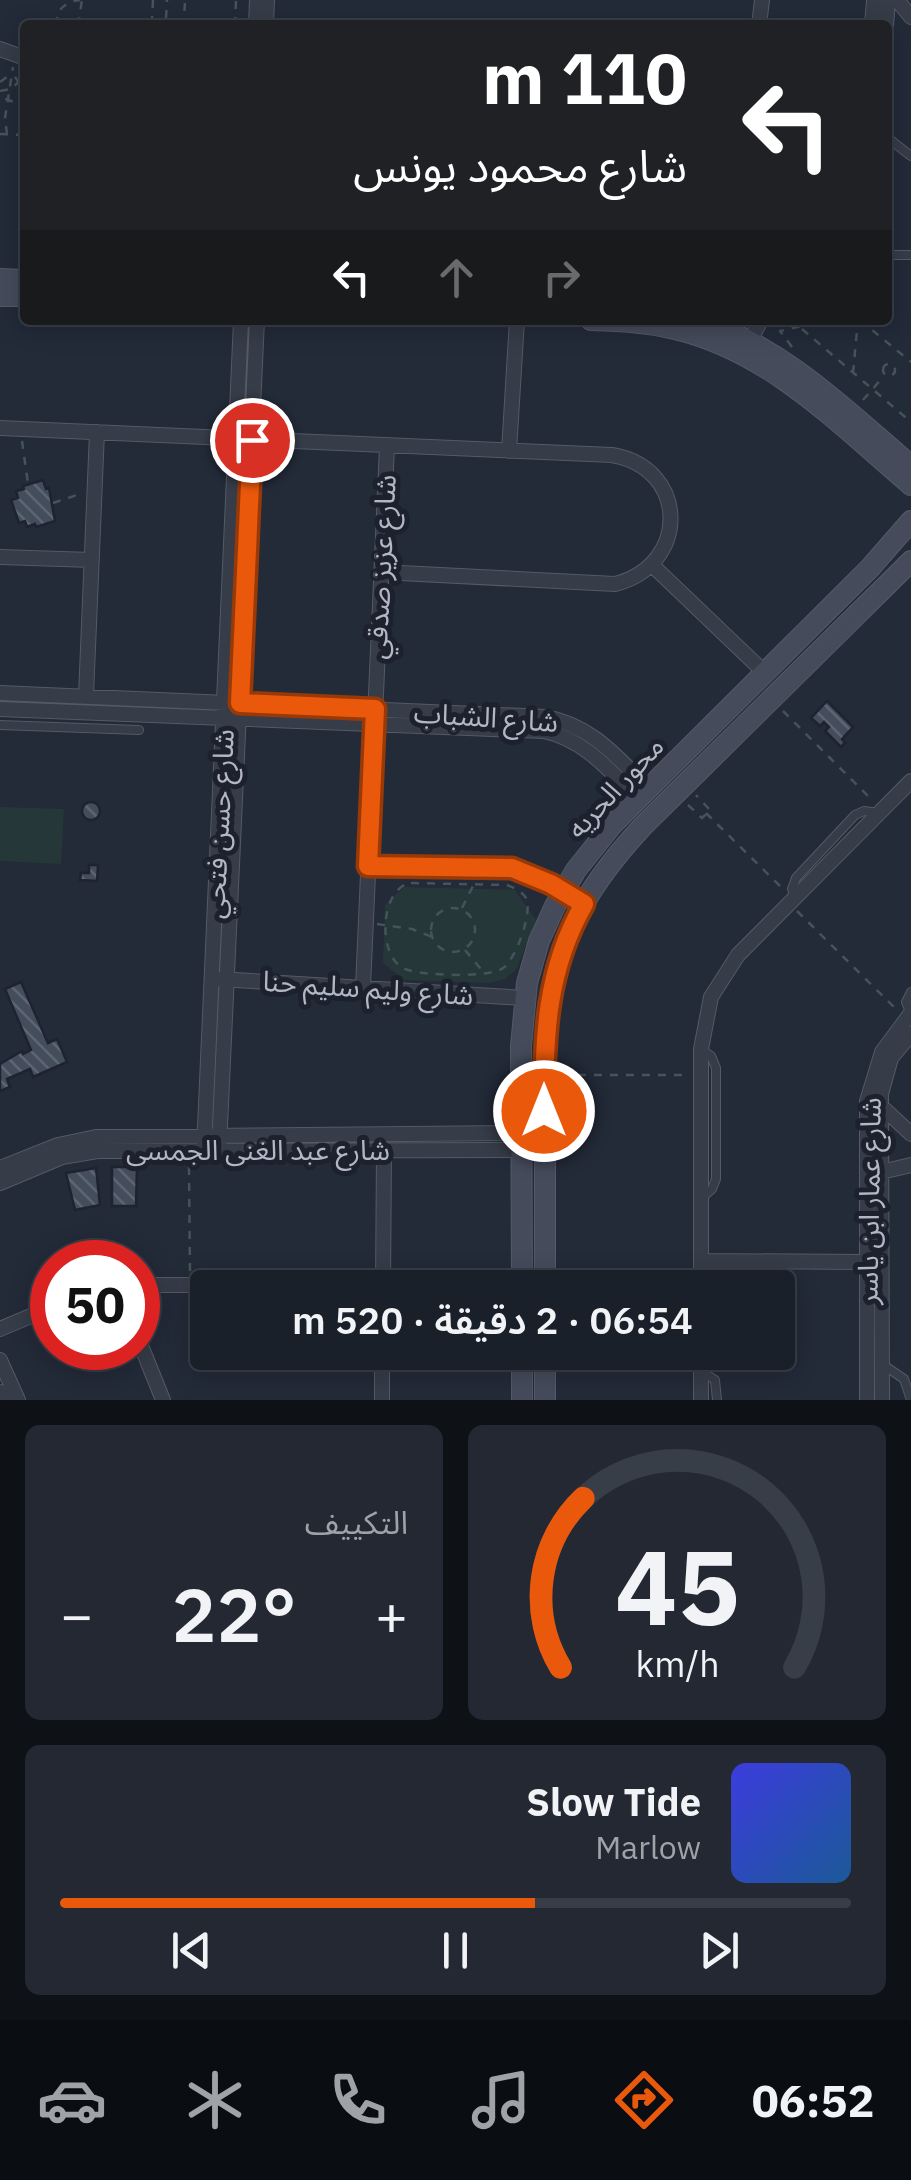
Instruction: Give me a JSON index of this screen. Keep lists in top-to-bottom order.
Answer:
{
  "streets": {
    "main road": ["محور الحريه"],
    "street": [
      "شارع عزيز صدقي",
      "شارع الشباب",
      "شارع حسن فتحي",
      "شارع وليم سليم حنا",
      "شارع عبد الغنى الجمسى",
      "شارع عمار ابن ياسر"
    ]
  },
  "crossings": [
    ["شارع عزيز صدقي", "شارع الشباب"],
    ["شارع عزيز صدقي", "شارع وليم سليم حنا"],
    ["شارع الشباب", "محور الحريه"],
    ["شارع الشباب", "شارع حسن فتحي"],
    ["محور الحريه", "شارع وليم سليم حنا"],
    ["محور الحريه", "شارع عبد الغنى الجمسى"],
    ["شارع حسن فتحي", "شارع وليم سليم حنا"],
    ["شارع حسن فتحي", "شارع عبد الغنى الجمسى"]
  ],
  "page": {
    "turn": ["110 m", "شارع محمود يونس"],
    "limit": "50",
    "trip": "06:54 · 2 دقيقة · 520 m",
    "tile": "التكييف",
    "heat": ["−", "22°", "+"],
    "song": ["Slow Tide", "Marlow"],
    "tabs": "06:52",
    "gauge": ["45", "km/h"]
  }
}
